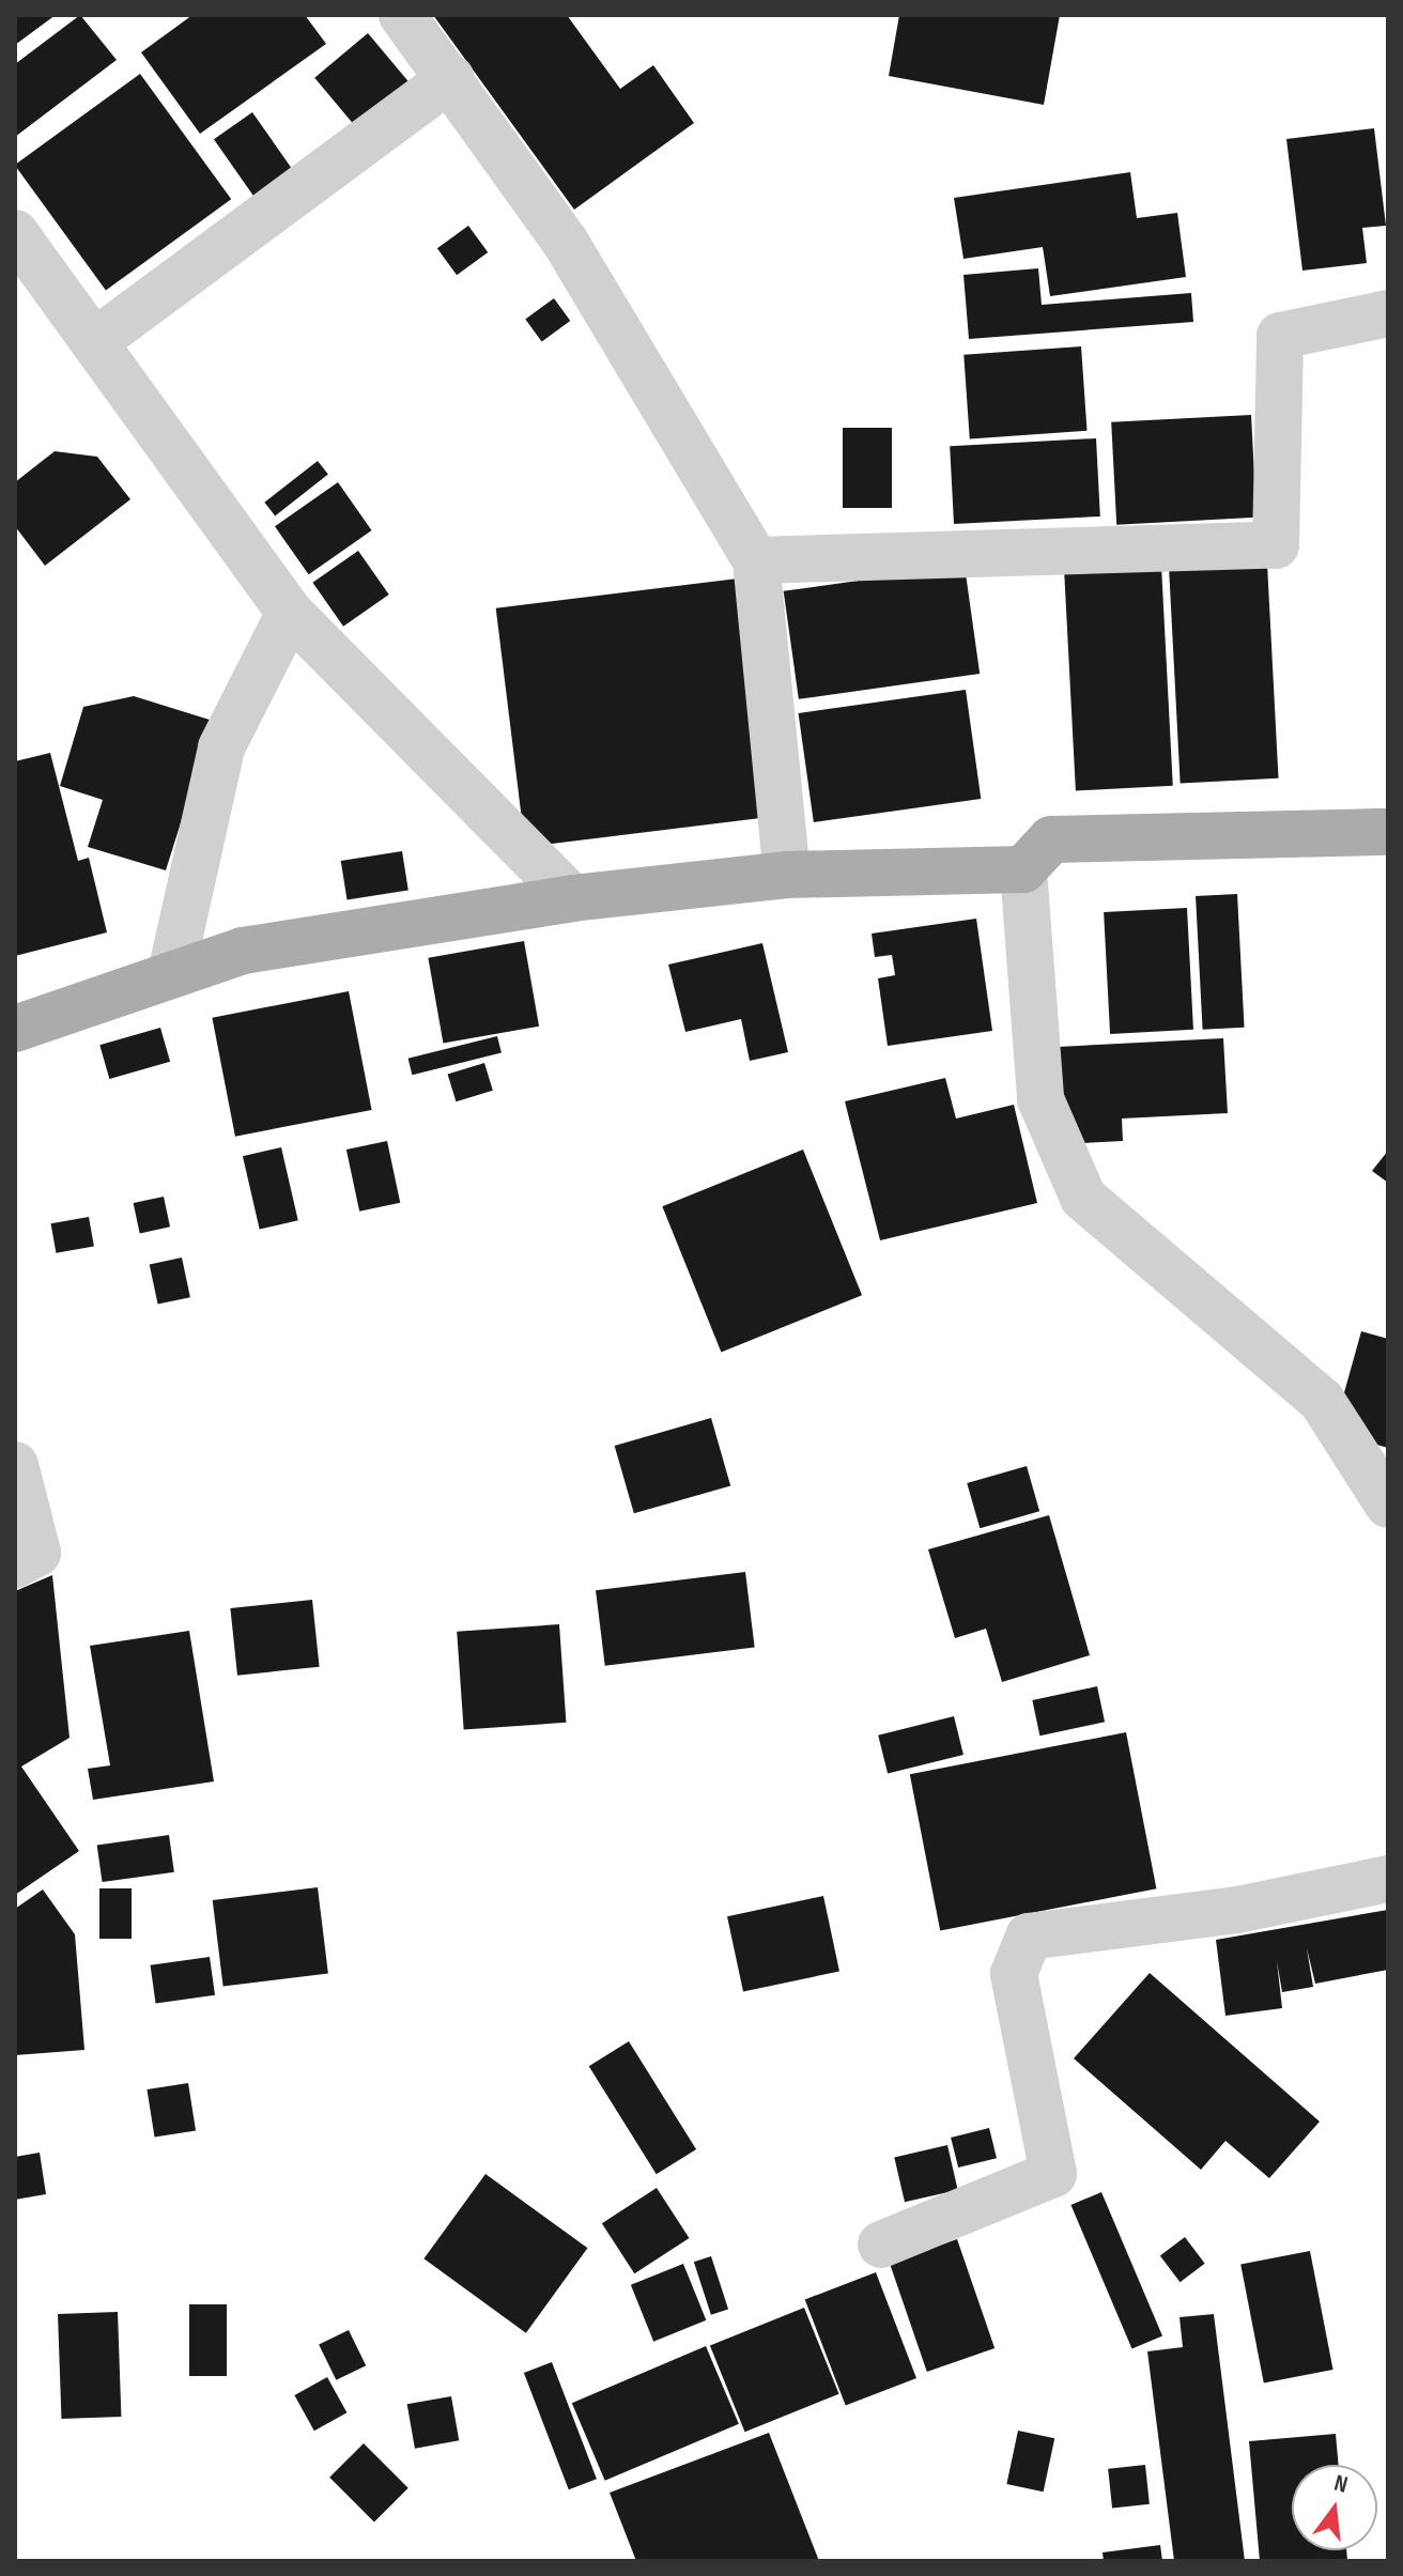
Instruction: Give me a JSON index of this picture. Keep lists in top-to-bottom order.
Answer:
{
  "north": "top"
}
